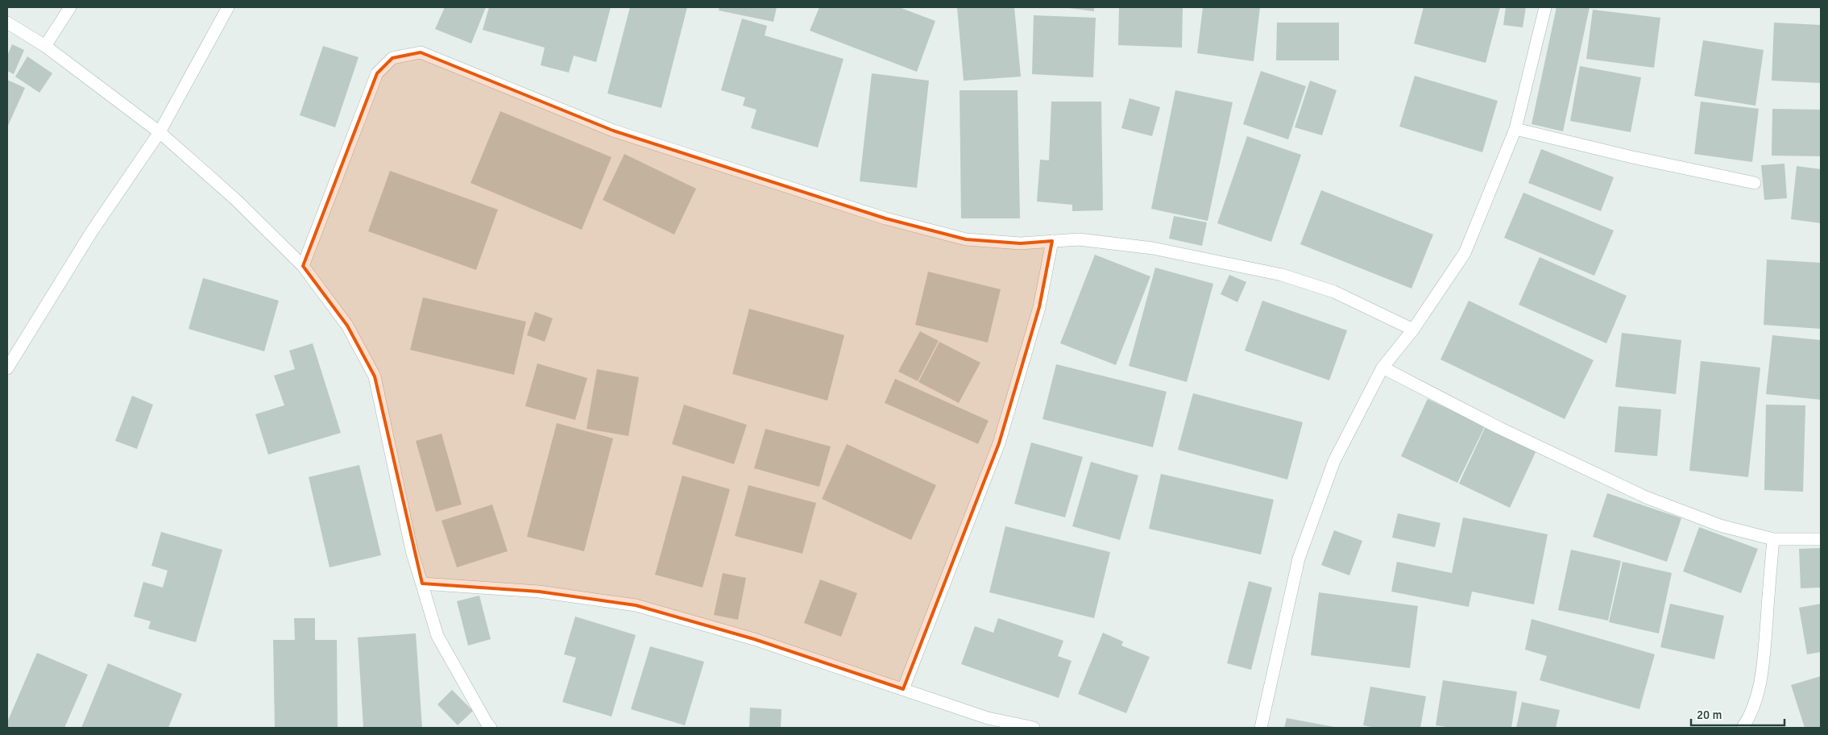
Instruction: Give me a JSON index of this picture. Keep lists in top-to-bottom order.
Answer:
{
  "scale_bar": "20 m"
}
